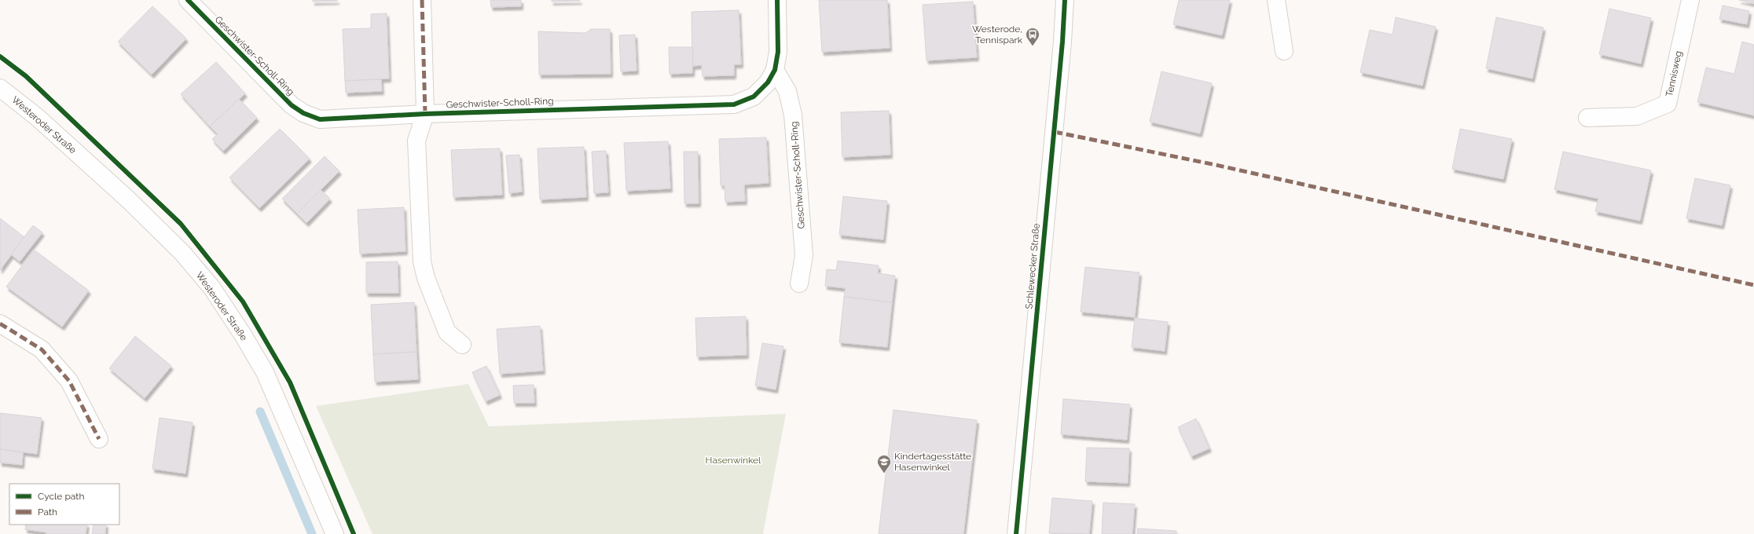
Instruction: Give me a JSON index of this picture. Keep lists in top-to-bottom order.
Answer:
{
  "streets": {
    "street": [
      "Geschwister-Scholl-Ring",
      "Tennisweg",
      "Westeroder Straße",
      "Schlewecker Straße"
    ]
  },
  "parks": ["Hasenwinkel"],
  "places": {
    "bus stop": ["Westerode, Tennispark"],
    "school or university": ["Kindertagesstätte Hasenwinkel"]
  },
  "legend": ["Cycle path", "Path"]
}
